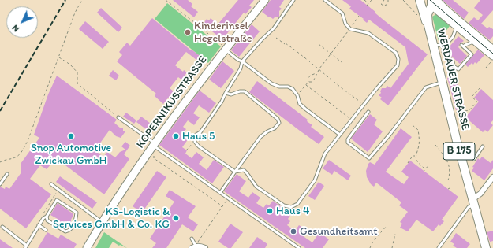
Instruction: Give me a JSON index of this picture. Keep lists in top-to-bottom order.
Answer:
{
  "streets": {
    "main road": ["WERDAUER STRASSE", "B 175"],
    "street": ["KOPERNIKUSSTRASSE"]
  },
  "places": [
    "Kinderinsel Hegelstraße",
    "Snop Automotive Zwickau GmbH",
    "Haus 5",
    "Haus 4",
    "KS-Logistic & Services GmbH & Co. KG",
    "Gesundheitsamt"
  ],
  "north": "bottom left"
}
